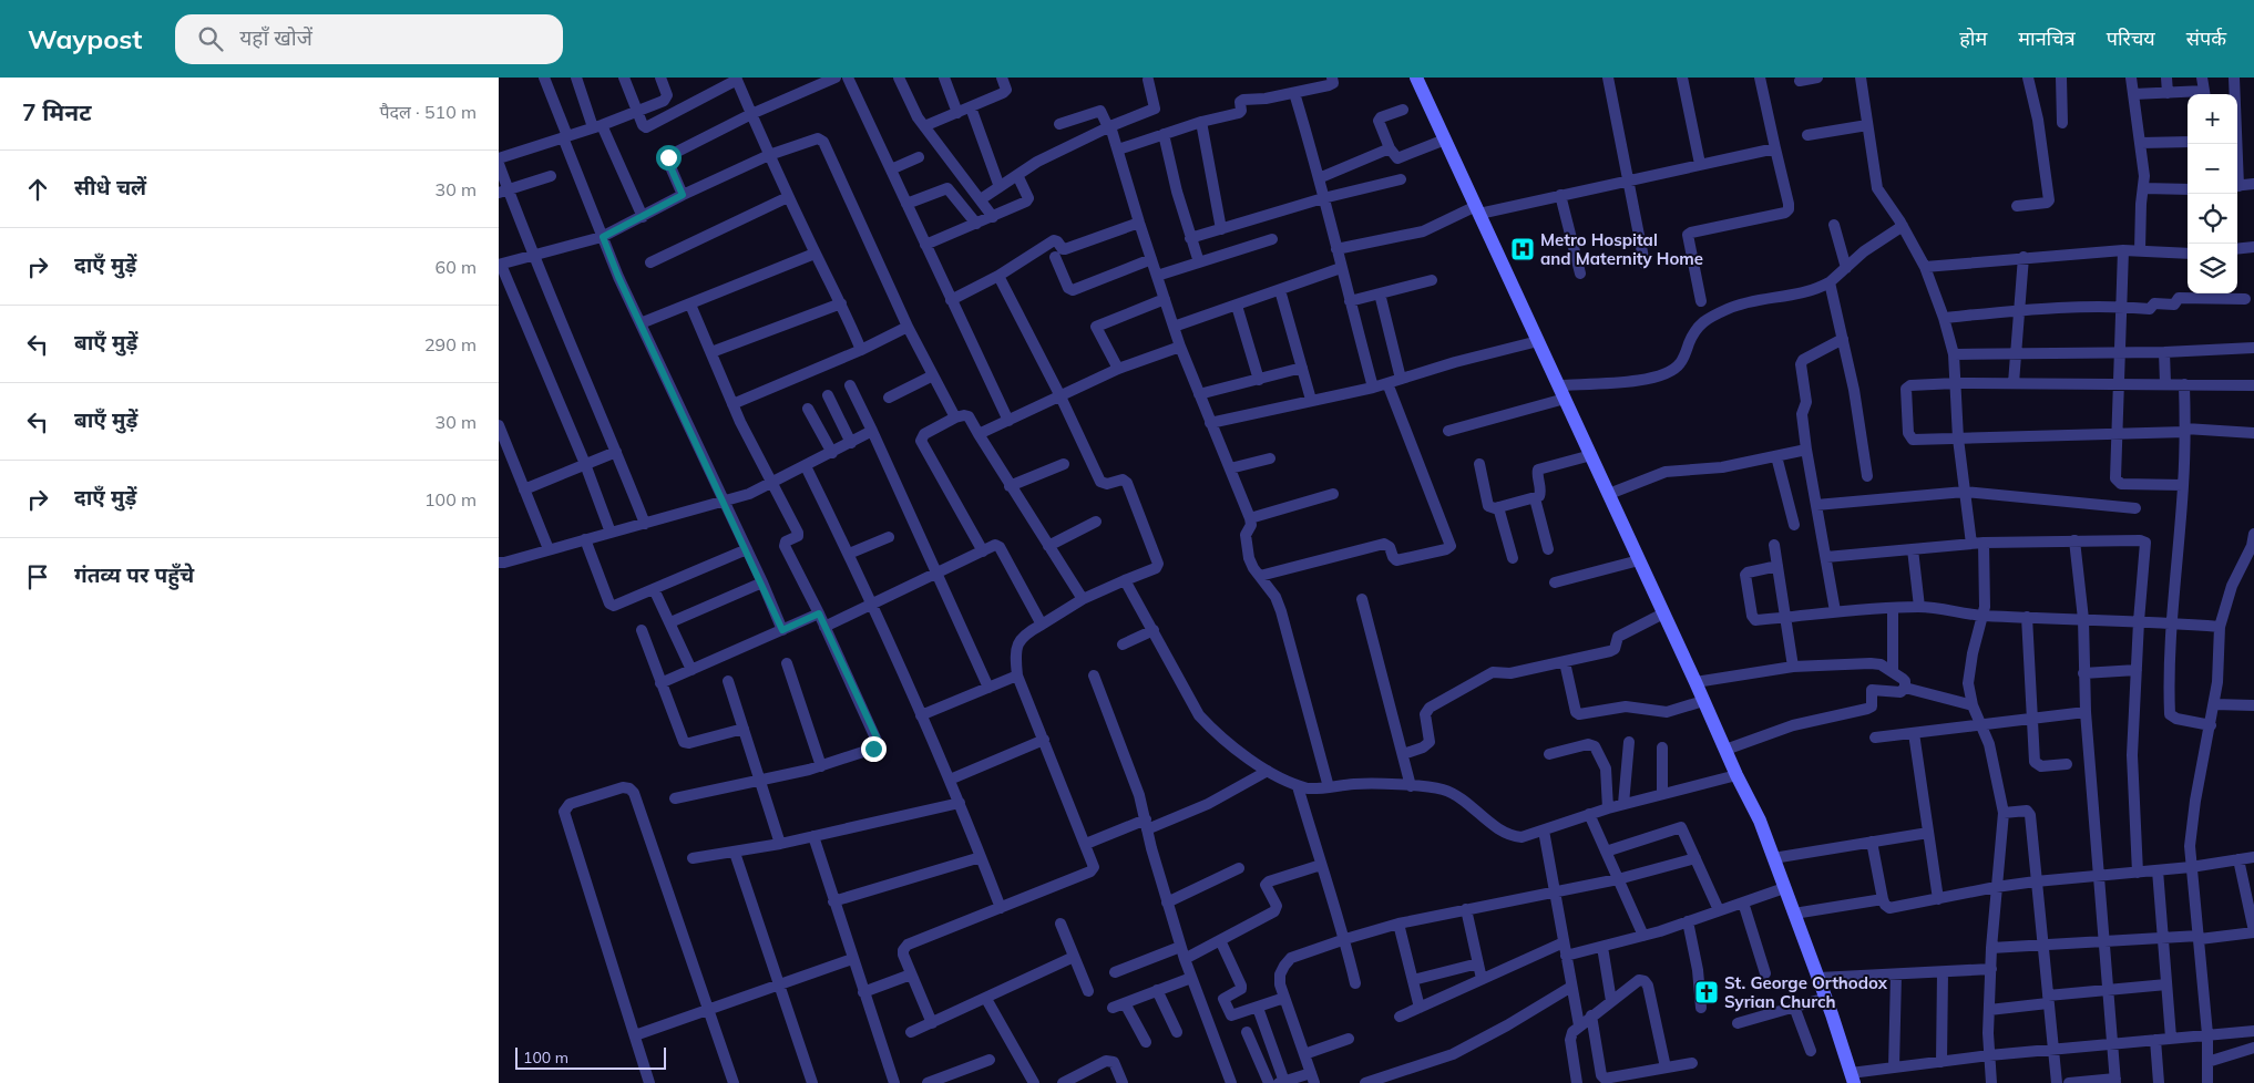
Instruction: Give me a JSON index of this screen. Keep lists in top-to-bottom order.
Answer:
{
  "places": {
    "hospital": ["Metro Hospital and Maternity Home"],
    "church": ["St. George Orthodox Syrian Church"]
  },
  "scale_bar": "100 m",
  "page": {
    "header": "Waypost",
    "search": "यहाँ खोजें",
    "nav": [
      "होम",
      "मानचित्र",
      "परिचय",
      "संपर्क"
    ],
    "heading": ["7 मिनट", "पैदल · 510 m"],
    "map_buttons": ["+", "−"],
    "list": [
      ["सीधे चलें", "30 m"],
      ["दाएँ मुड़ें", "60 m"],
      ["बाएँ मुड़ें", "290 m"],
      ["बाएँ मुड़ें", "30 m"],
      ["दाएँ मुड़ें", "100 m"],
      "गंतव्य पर पहुँचे"
    ],
    "scale": "100 m"
  }
}
